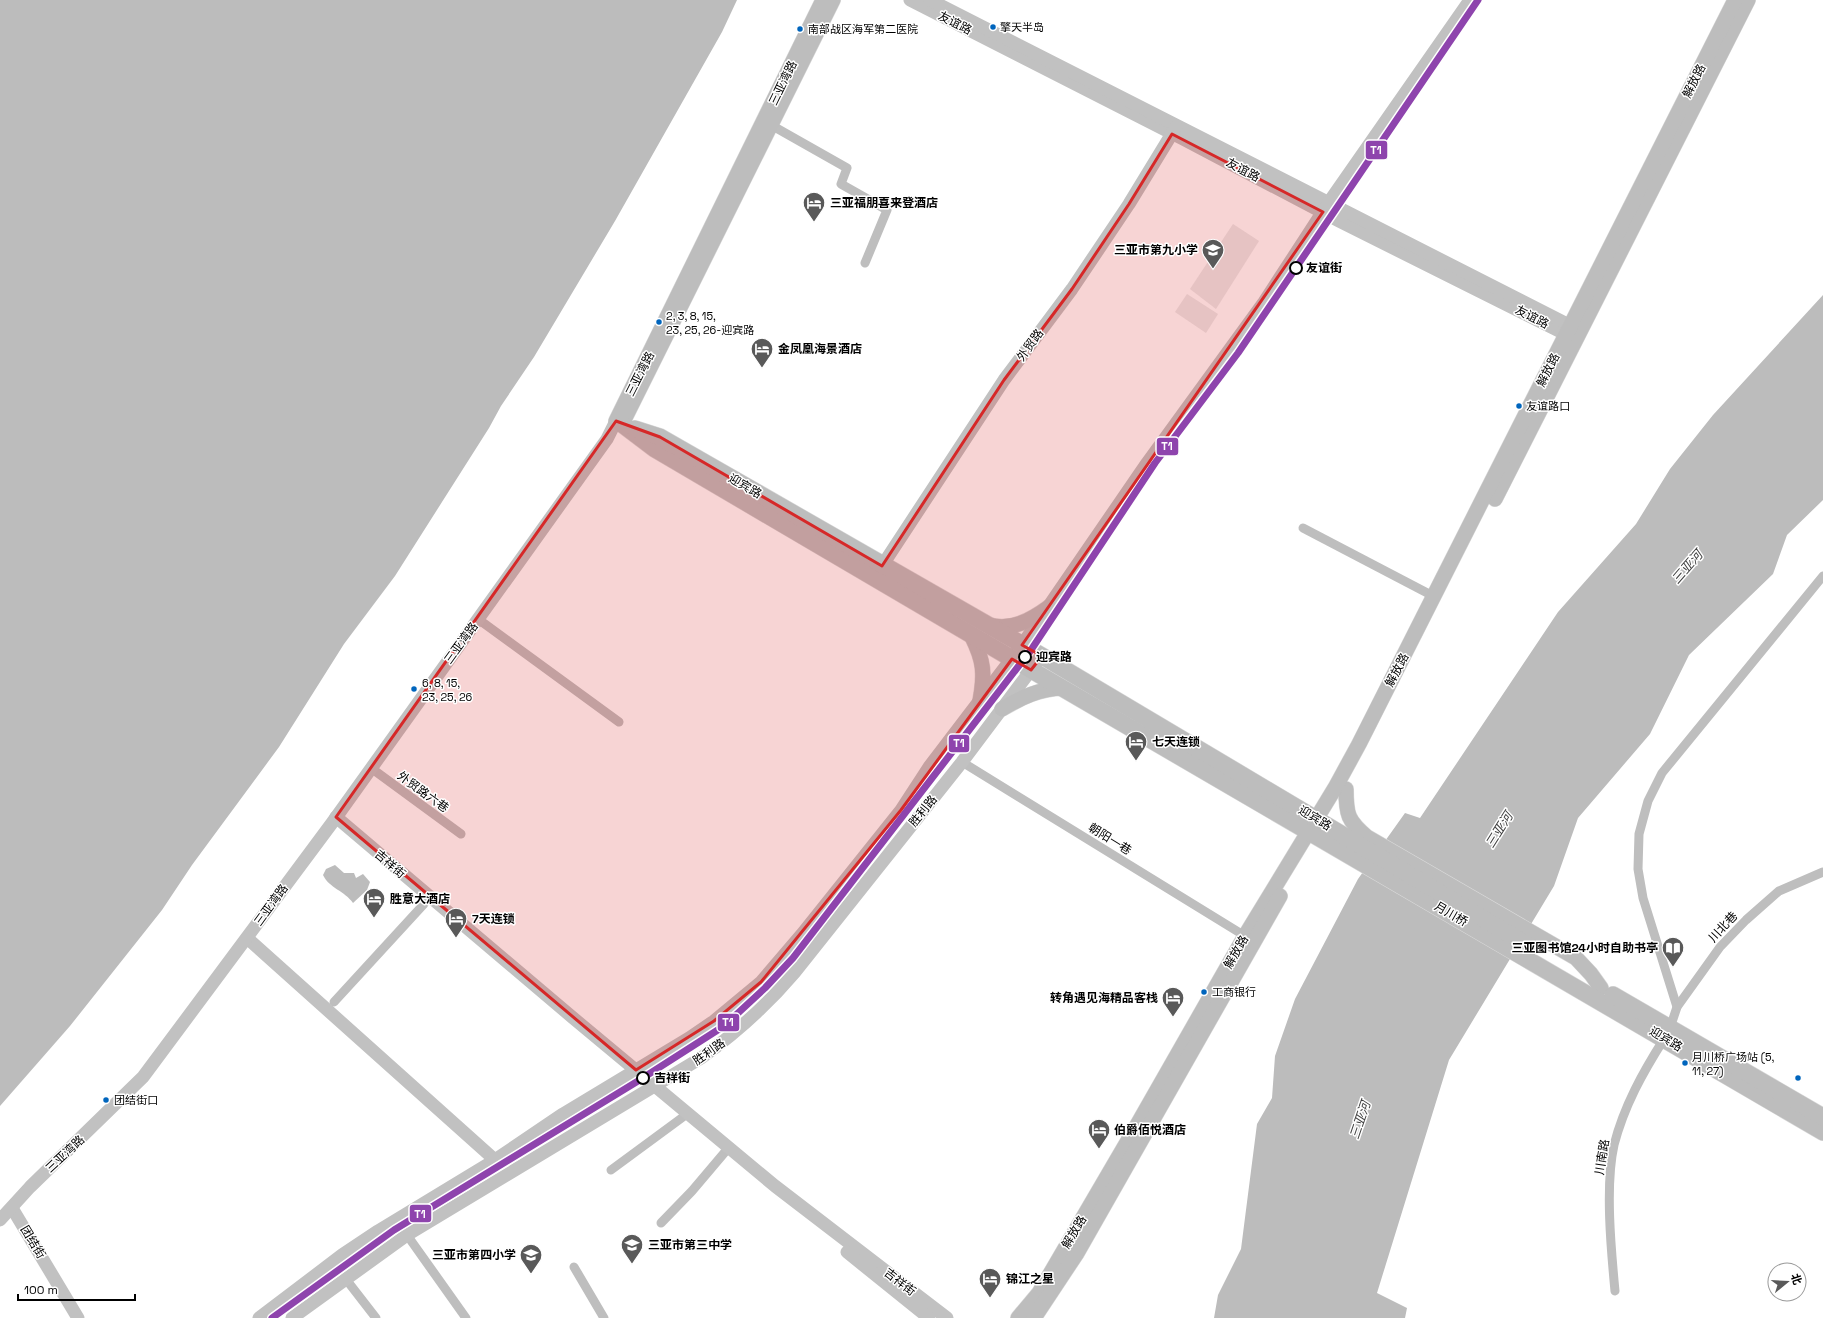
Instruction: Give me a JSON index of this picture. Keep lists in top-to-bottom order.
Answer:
{
  "streets": {
    "highway": ["迎宾路", "月川桥"],
    "main road": [
      "友谊路",
      "解放路",
      "三亚湾路",
      "外贸路",
      "胜利路",
      "吉祥街",
      "团结街"
    ],
    "street": [
      "外贸路六巷",
      "朝阳一巷",
      "川北巷",
      "川南路"
    ]
  },
  "crossings": [
    ["友谊路", "解放路"],
    ["友谊路", "外贸路"],
    ["友谊路", "胜利路"],
    ["解放路", "迎宾路"],
    ["解放路", "朝阳一巷"],
    ["三亚湾路", "迎宾路"],
    ["三亚湾路", "外贸路六巷"],
    ["三亚湾路", "吉祥街"],
    ["三亚湾路", "团结街"],
    ["外贸路", "迎宾路"],
    ["迎宾路", "胜利路"],
    ["迎宾路", "月川桥"],
    ["迎宾路", "川北巷"],
    ["迎宾路", "川南路"],
    ["胜利路", "朝阳一巷"],
    ["胜利路", "吉祥街"],
    ["川北巷", "川南路"]
  ],
  "water": ["三亚河"],
  "places": {
    "other": [
      "擎天半岛",
      "南部战区海军第二医院",
      "友谊街",
      "2, 3, 8, 15, 23, 25, 26-迎宾路",
      "友谊路口",
      "迎宾路",
      "6, 8, 15, 23, 25, 26",
      "工商银行",
      "月川桥广场站 (5, 11, 27)",
      "吉祥街",
      "团结街口"
    ],
    "hotel": [
      "三亚福朋喜来登酒店",
      "金凤凰海景酒店",
      "七天连锁",
      "胜意大酒店",
      "7天连锁",
      "转角遇见海精品客栈",
      "伯爵佰悦酒店",
      "锦江之星"
    ],
    "school or university": ["三亚市第九小学", "三亚市第三中学", "三亚市第四小学"],
    "library": ["三亚图书馆24小时自助书亭"]
  },
  "lines": ["transit line T1"],
  "scale_bar": "100 m",
  "north": "right"
}
